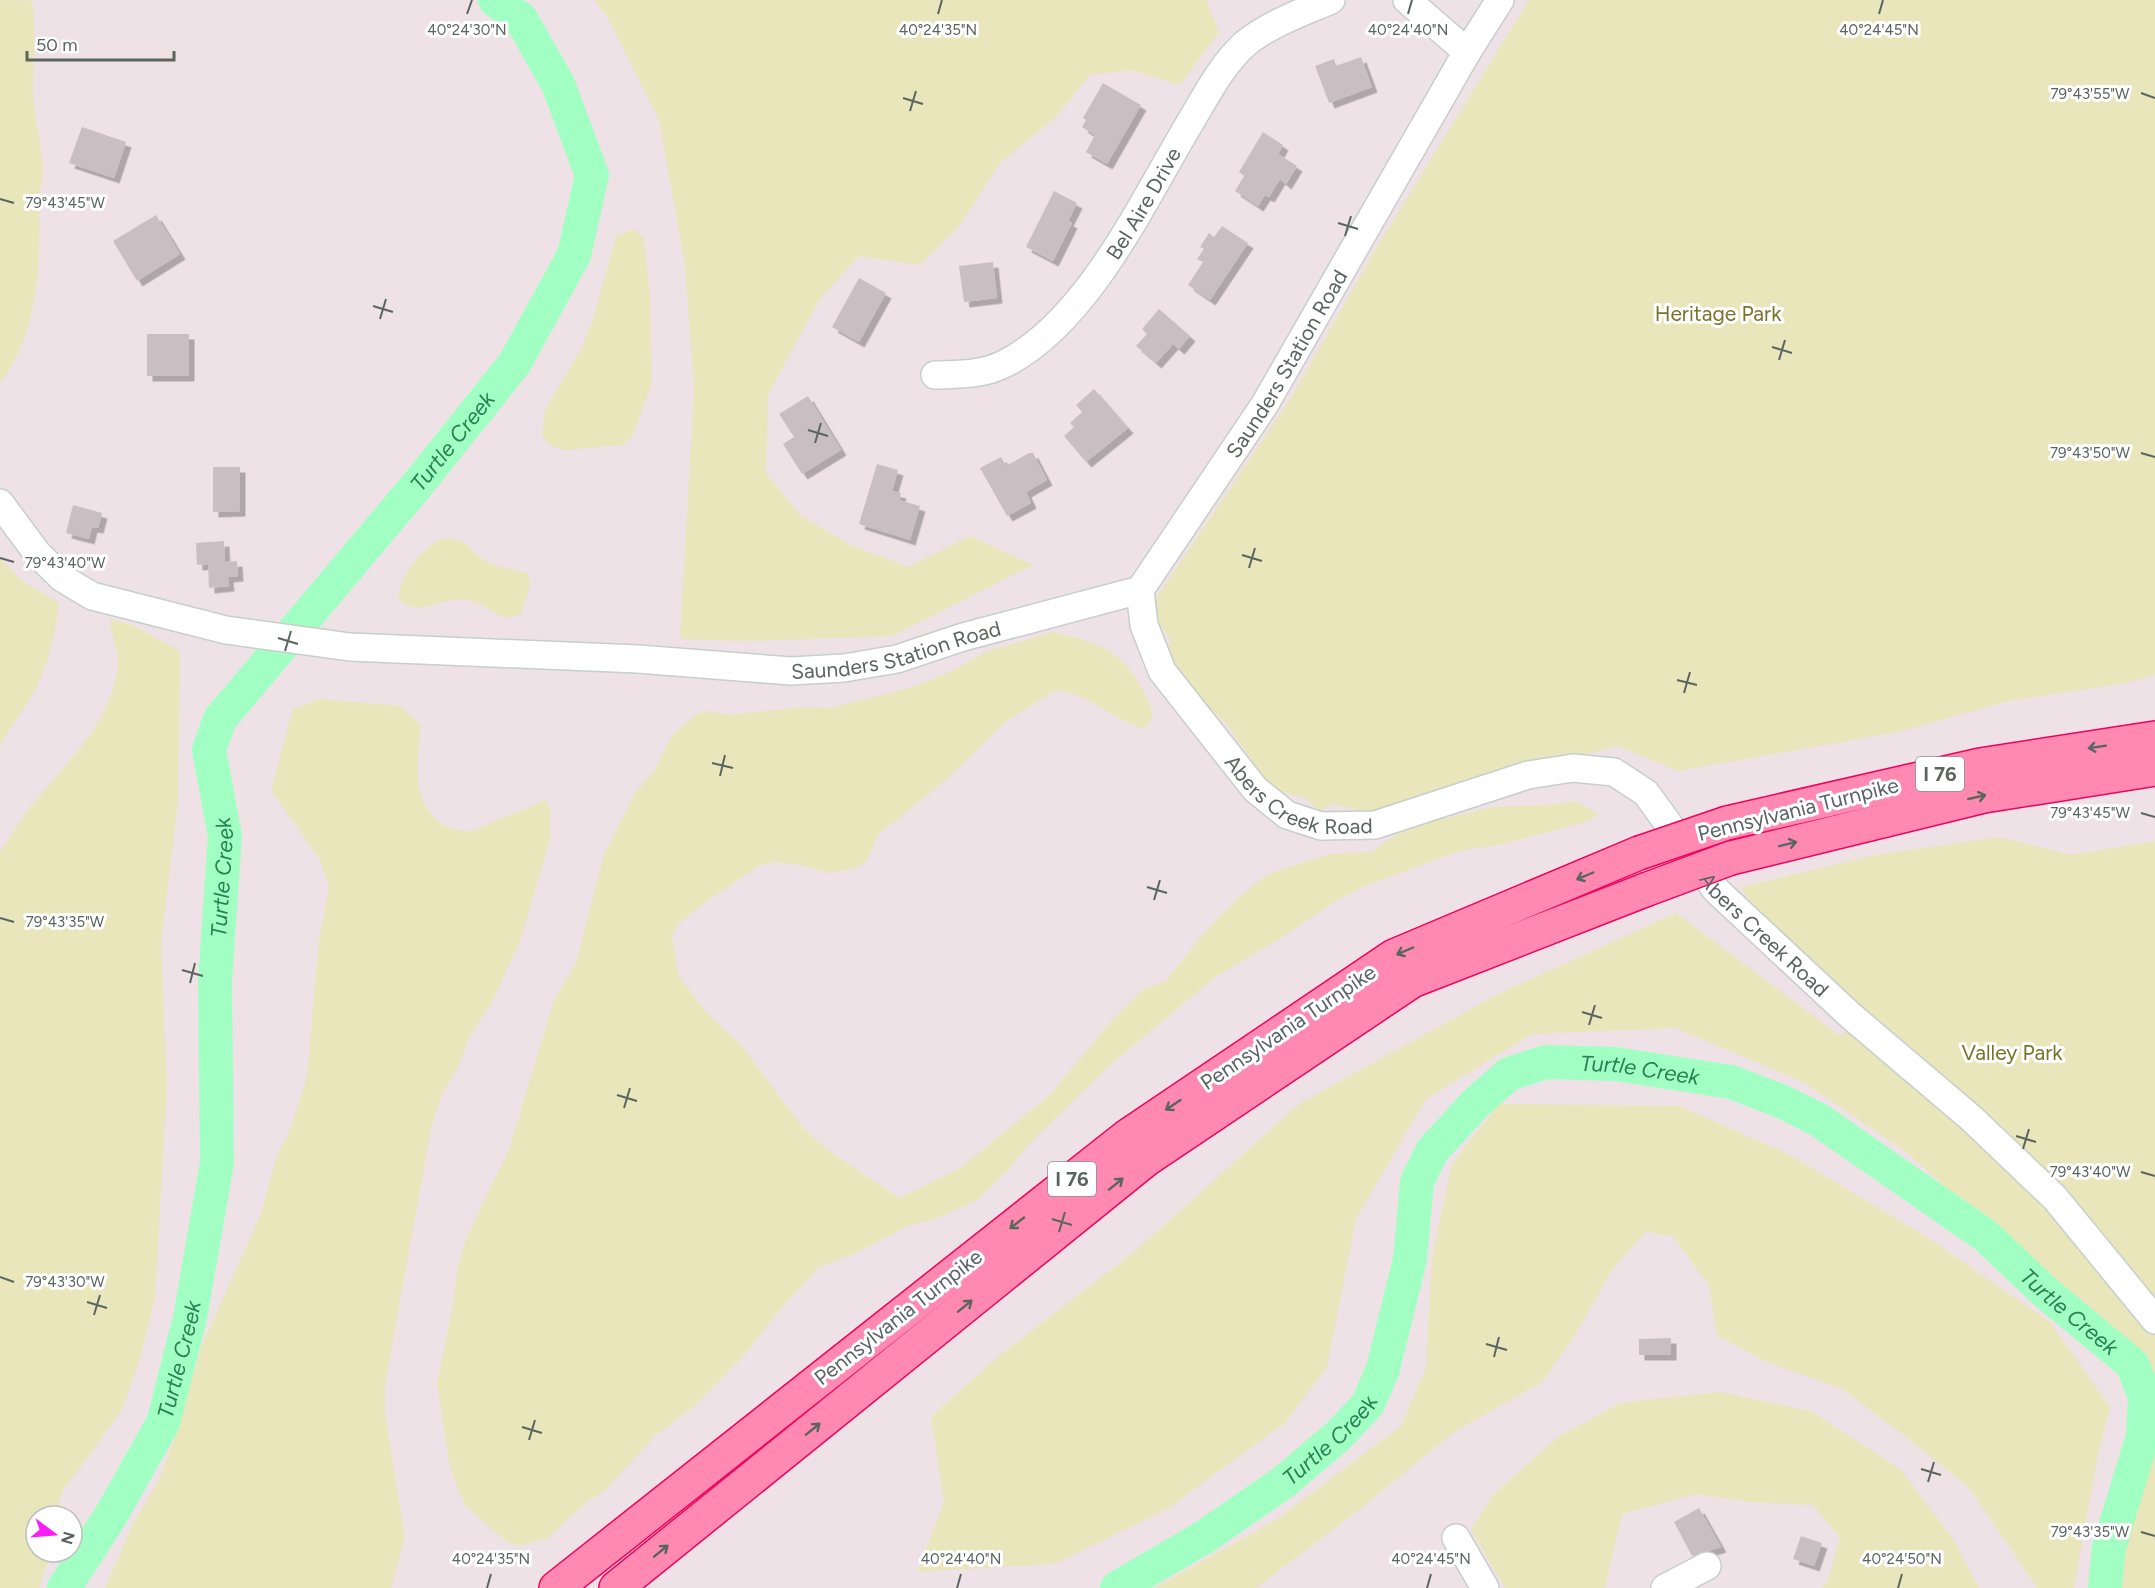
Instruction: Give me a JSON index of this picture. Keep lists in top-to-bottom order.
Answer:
{
  "streets": {
    "highway": ["I 76", "Pennsylvania Turnpike"],
    "street": ["Bel Aire Drive", "Saunders Station Road", "Abers Creek Road"]
  },
  "crossings": [
    ["Saunders Station Road", "Abers Creek Road"]
  ],
  "water": ["Turtle Creek"],
  "parks": ["Heritage Park", "Valley Park"],
  "scale_bar": "50 m",
  "north": "right",
  "coordinates": [
    "40°24'30\"N",
    "40°24'35\"N",
    "40°24'40\"N",
    "40°24'45\"N",
    "79°43'55\"W",
    "79°43'45\"W",
    "79°43'50\"W",
    "79°43'40\"W",
    "79°43'35\"W",
    "79°43'30\"W",
    "40°24'50\"N"
  ]
}
